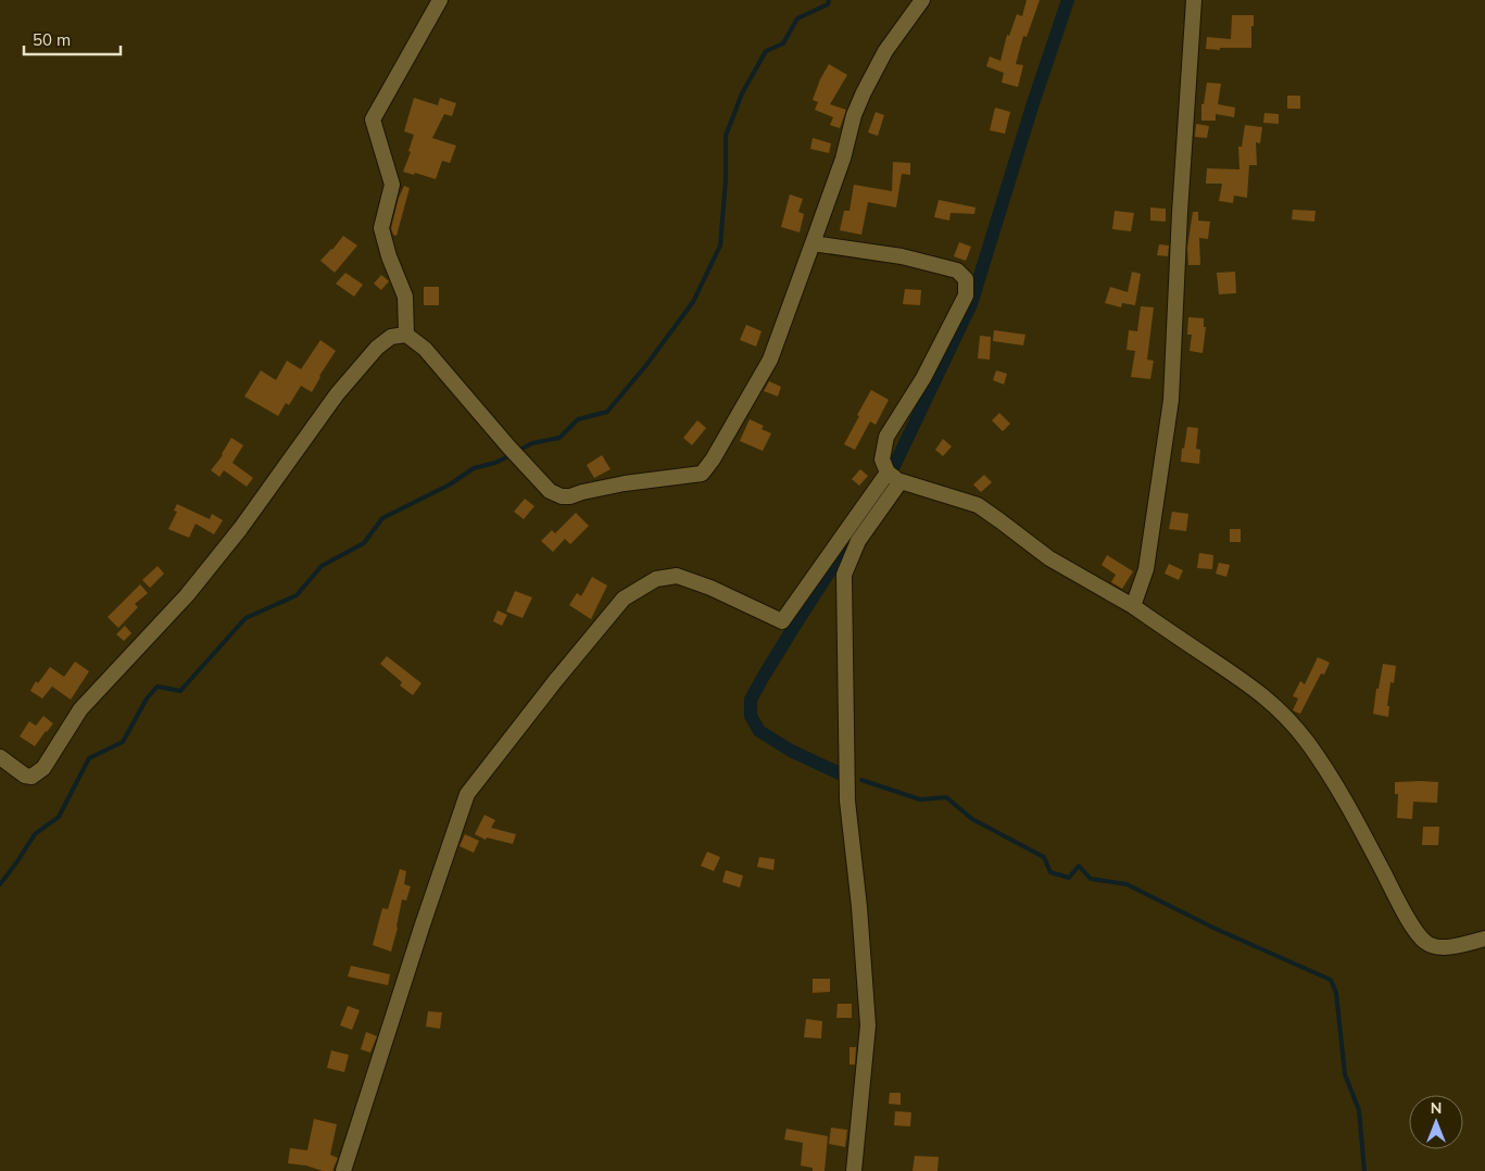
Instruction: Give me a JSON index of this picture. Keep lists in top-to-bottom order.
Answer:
{
  "scale_bar": "50 m",
  "north": "top"
}
